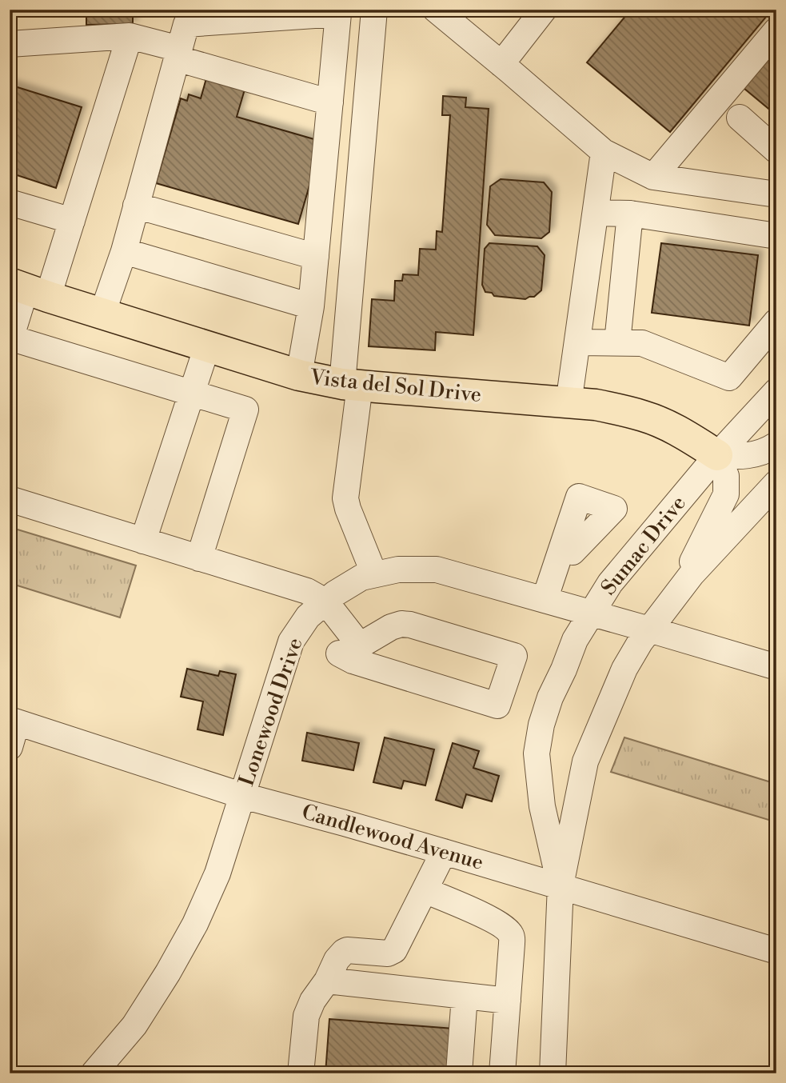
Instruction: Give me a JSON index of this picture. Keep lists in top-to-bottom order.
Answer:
{
  "streets": {
    "main road": ["Vista del Sol Drive"],
    "street": ["Sumac Drive", "Lonewood Drive", "Candlewood Avenue"]
  },
  "crossings": [
    ["Vista del Sol Drive", "Sumac Drive"],
    ["Sumac Drive", "Lonewood Drive"],
    ["Sumac Drive", "Candlewood Avenue"],
    ["Lonewood Drive", "Candlewood Avenue"]
  ]
}
